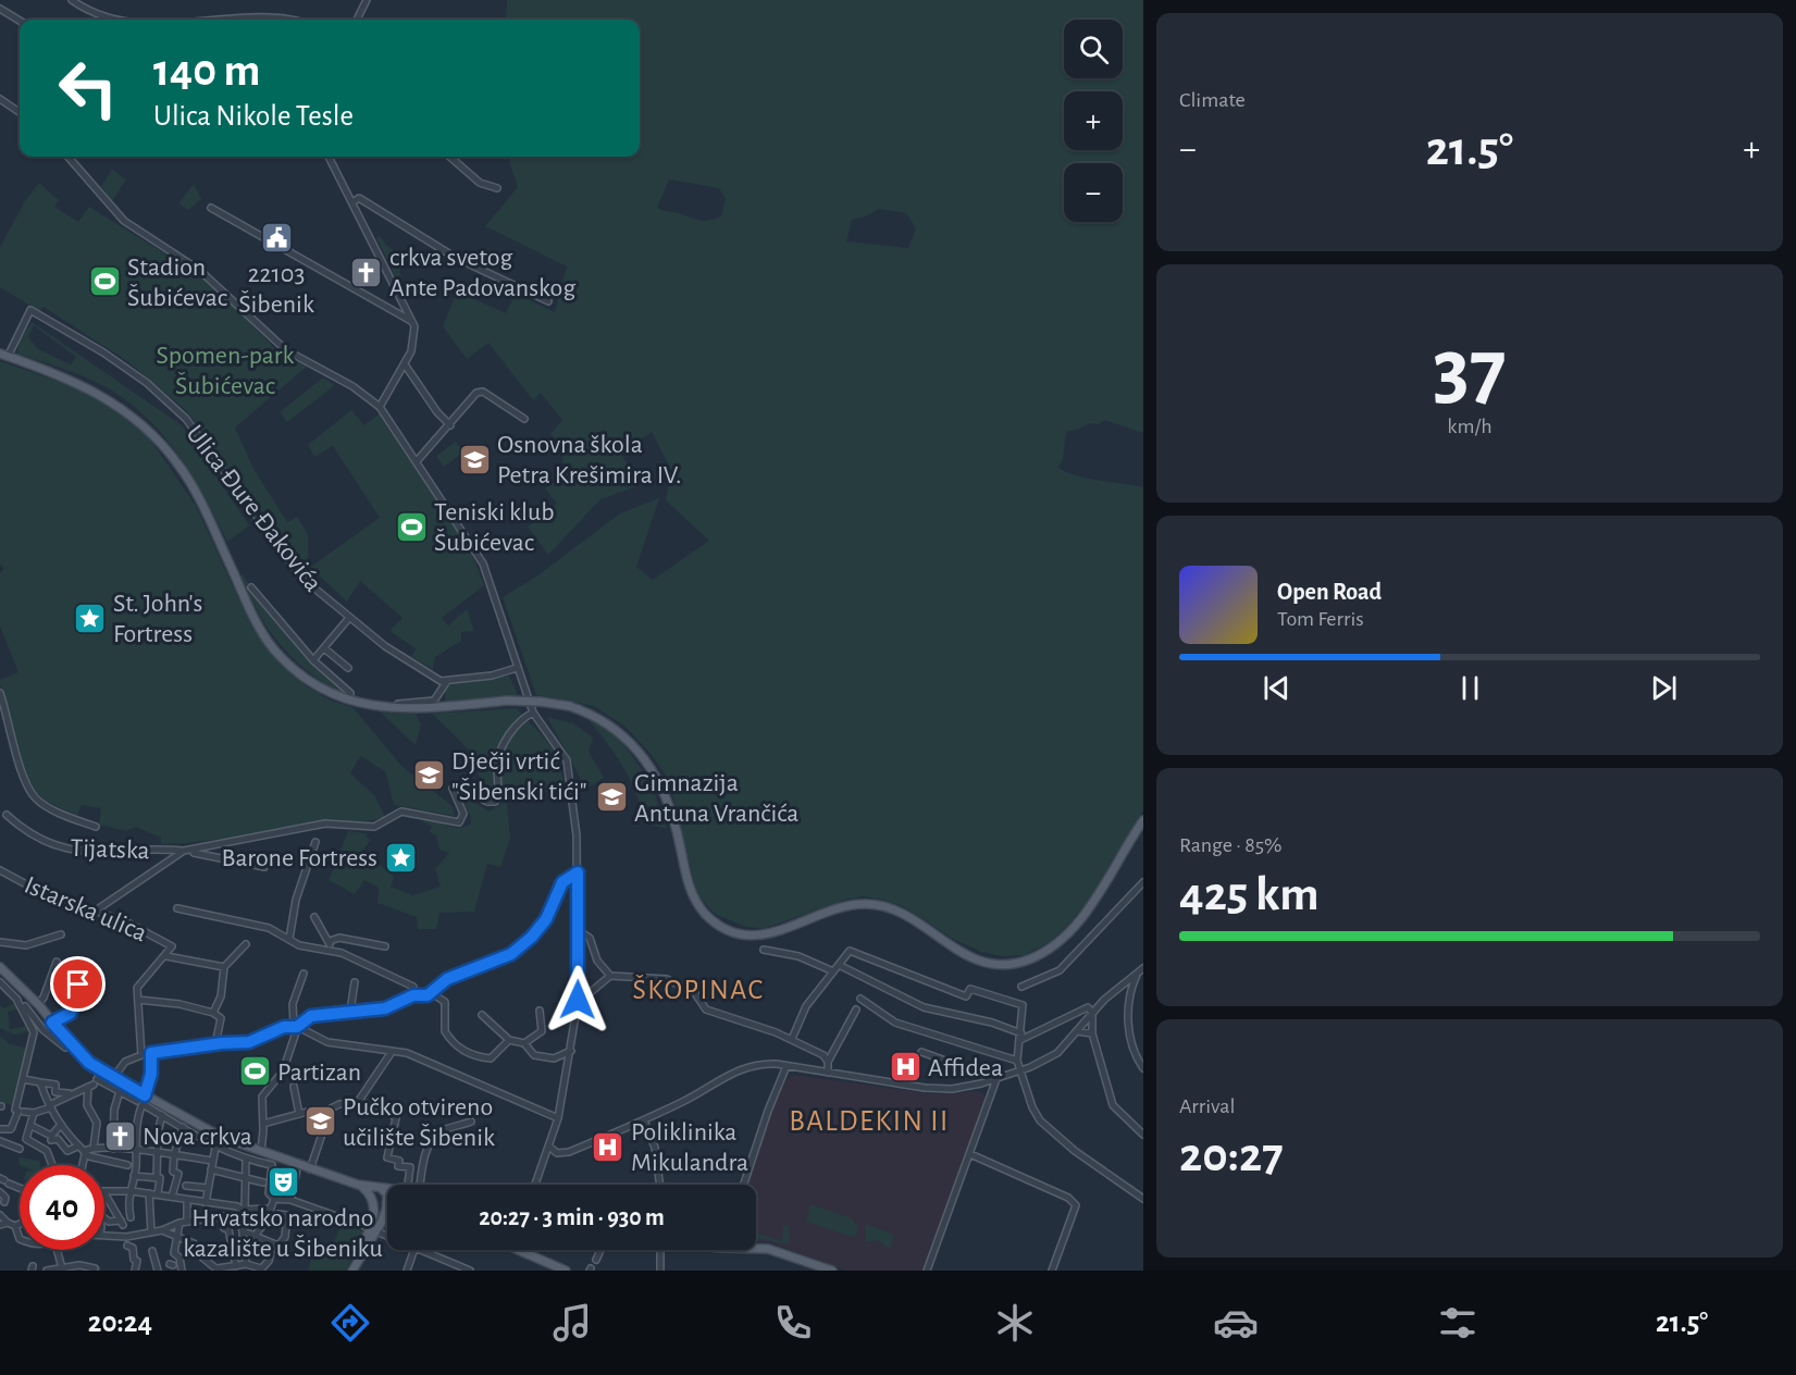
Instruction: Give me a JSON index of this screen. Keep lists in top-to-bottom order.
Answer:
{
  "streets": {
    "street": ["Ulica Đure Đakovića", "Tijatska", "Istarska ulica"]
  },
  "districts": ["ŠKOPINAC", "BALDEKIN II"],
  "parks": ["Spomen-park Šubićevac"],
  "places": {
    "public building": ["22103 Šibenik"],
    "church": ["crkva svetog Ante Padovanskog", "Nova crkva"],
    "sports": ["Stadion Šubićevac", "Teniski klub Šubićevac", "Partizan"],
    "school or university": [
      "Osnovna škola Petra Krešimira IV.",
      "Dječji vrtić \"Šibenski tići\"",
      "Gimnazija Antuna Vrančića",
      "Pučko otvireno učilište Šibenik"
    ],
    "place": ["St. John's Fortress", "Barone Fortress"],
    "hospital": ["Affidea", "Poliklinika Mikulandra"],
    "theatre": ["Hrvatsko narodno kazalište u Šibeniku"]
  },
  "page": {
    "tile": [
      "Climate",
      ["37", "km/h"],
      ["Range · 85%", "425 km"],
      ["Arrival", "20:27"]
    ],
    "map_buttons": ["+", "−"],
    "turn": ["140 m", "Ulica Nikole Tesle"],
    "heat": ["−", "21.5°", "+"],
    "song": ["Open Road", "Tom Ferris"],
    "limit": "40",
    "trip": "20:27 · 3 min · 930 m",
    "tabs": ["20:24", "21.5°"]
  }
}
